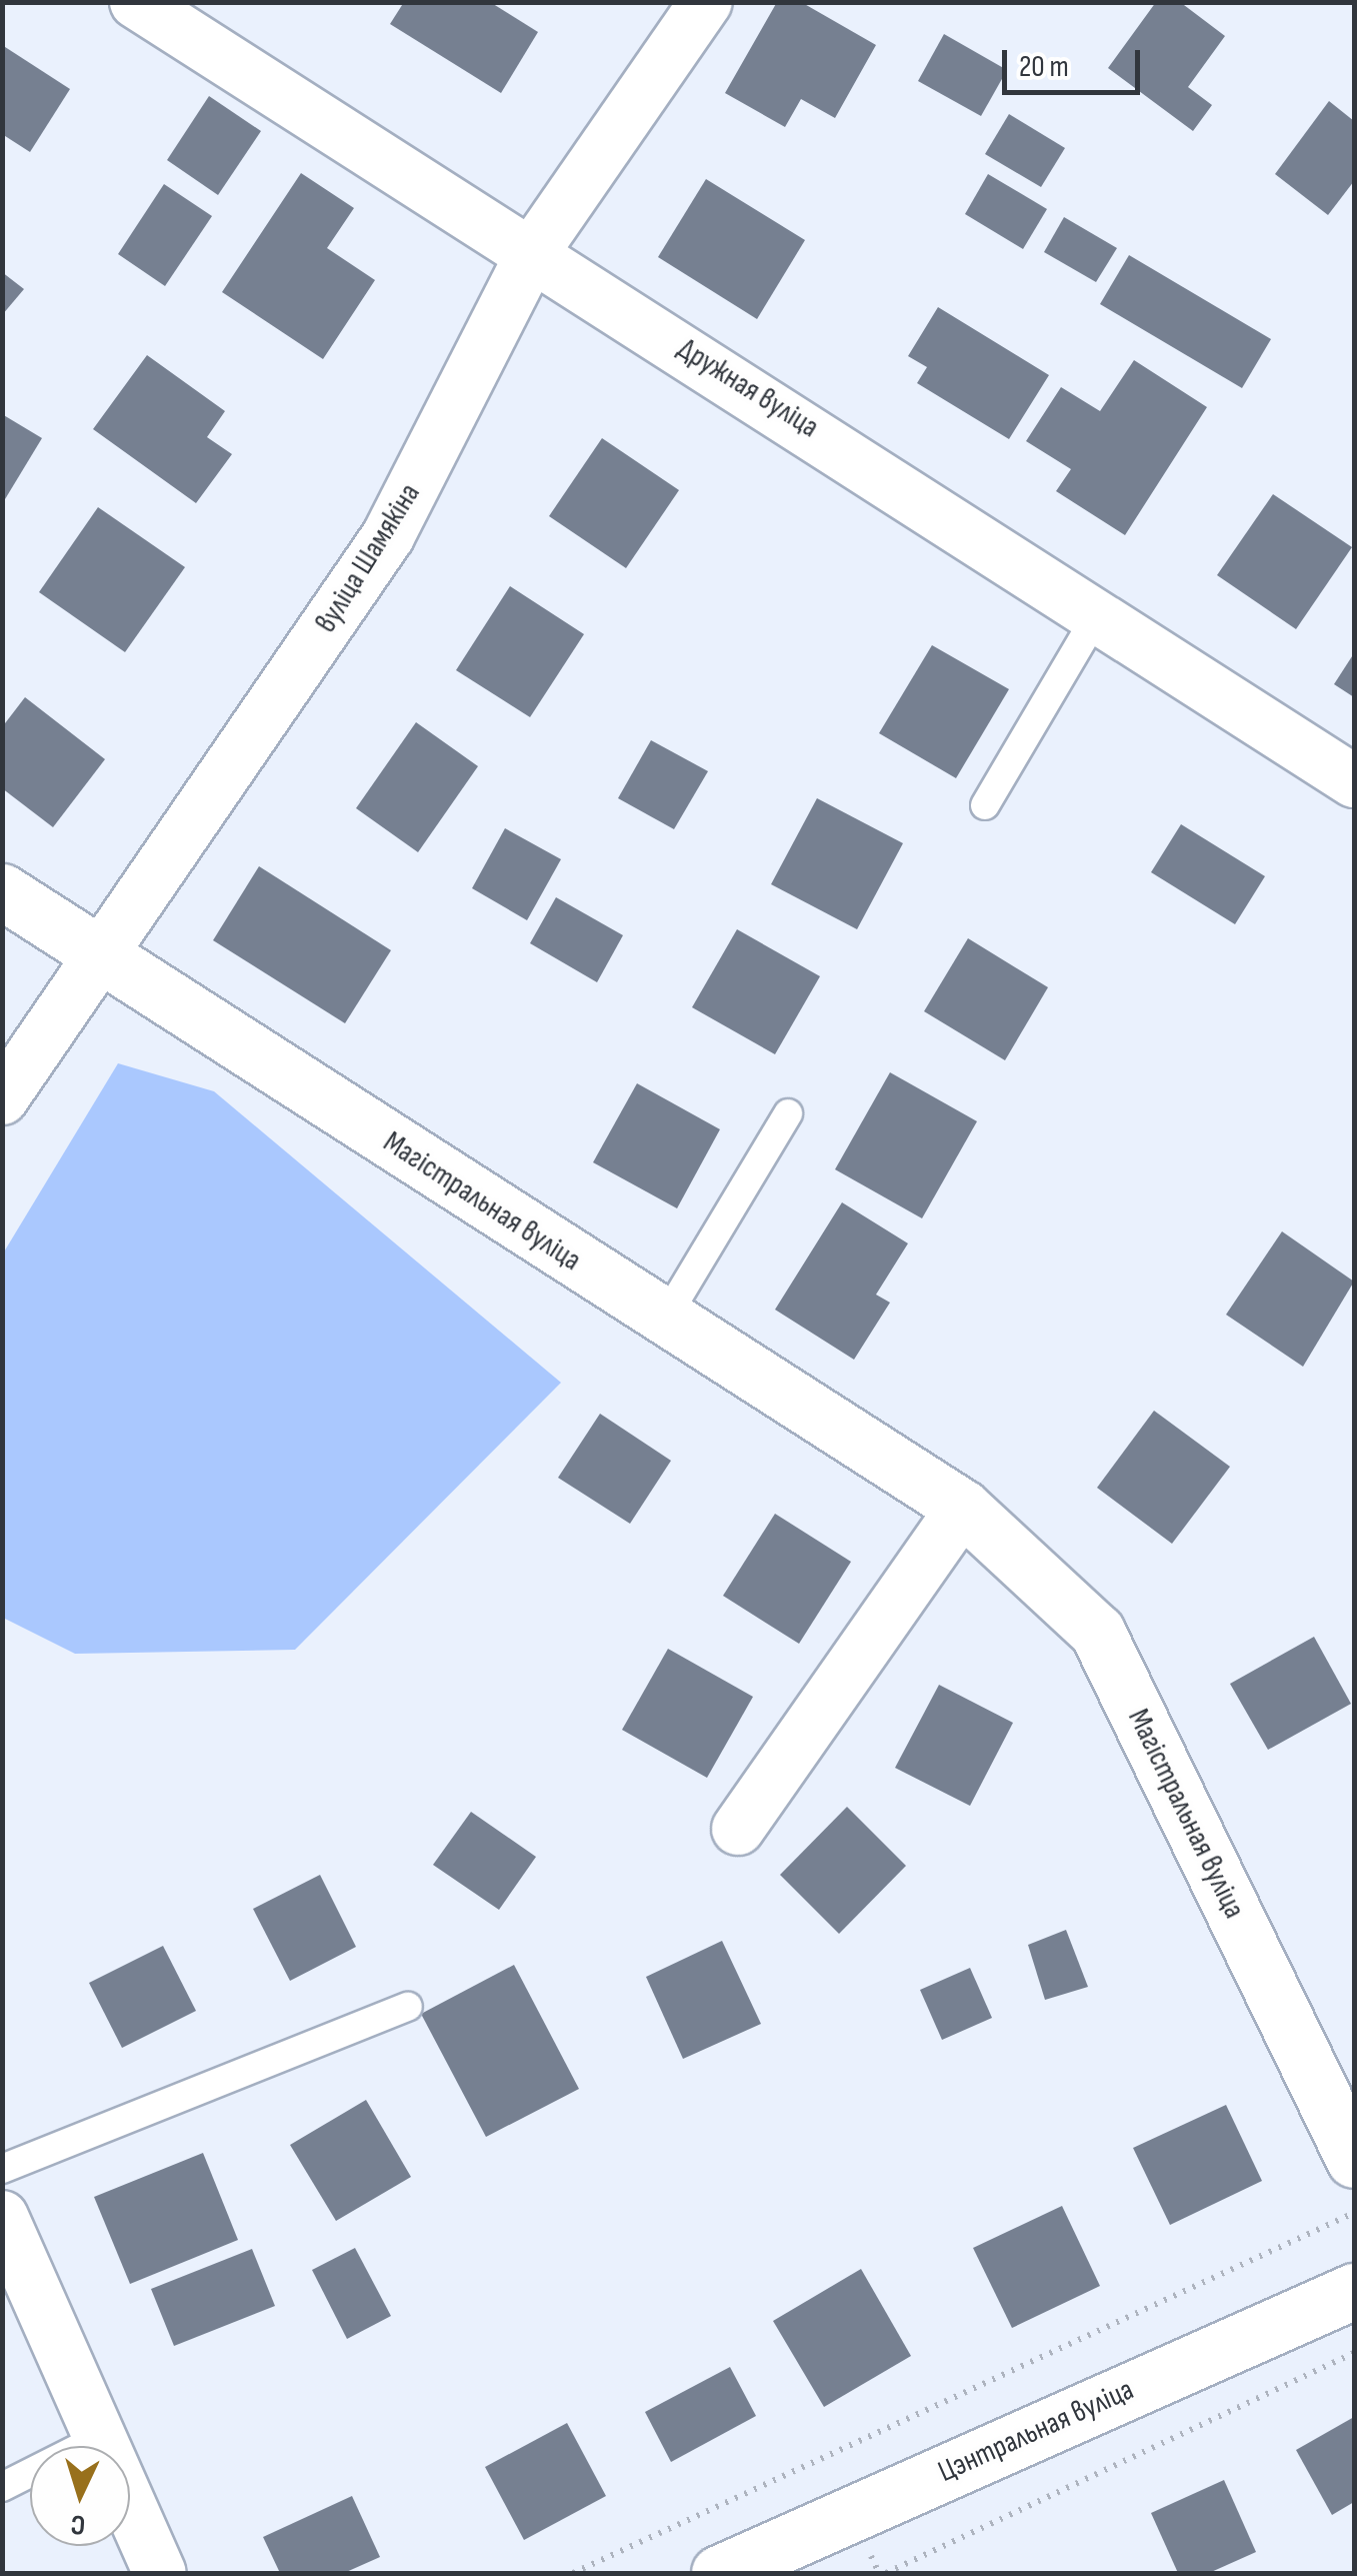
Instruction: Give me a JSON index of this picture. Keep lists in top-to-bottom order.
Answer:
{
  "streets": {
    "street": [
      "Дружная вуліца",
      "вуліца Шамякіна",
      "Магістральная вуліца",
      "Цэнтральная вуліца"
    ]
  },
  "crossings": [
    ["Дружная вуліца", "вуліца Шамякіна"],
    ["вуліца Шамякіна", "Магістральная вуліца"]
  ],
  "scale_bar": "20 m",
  "north": "bottom"
}
